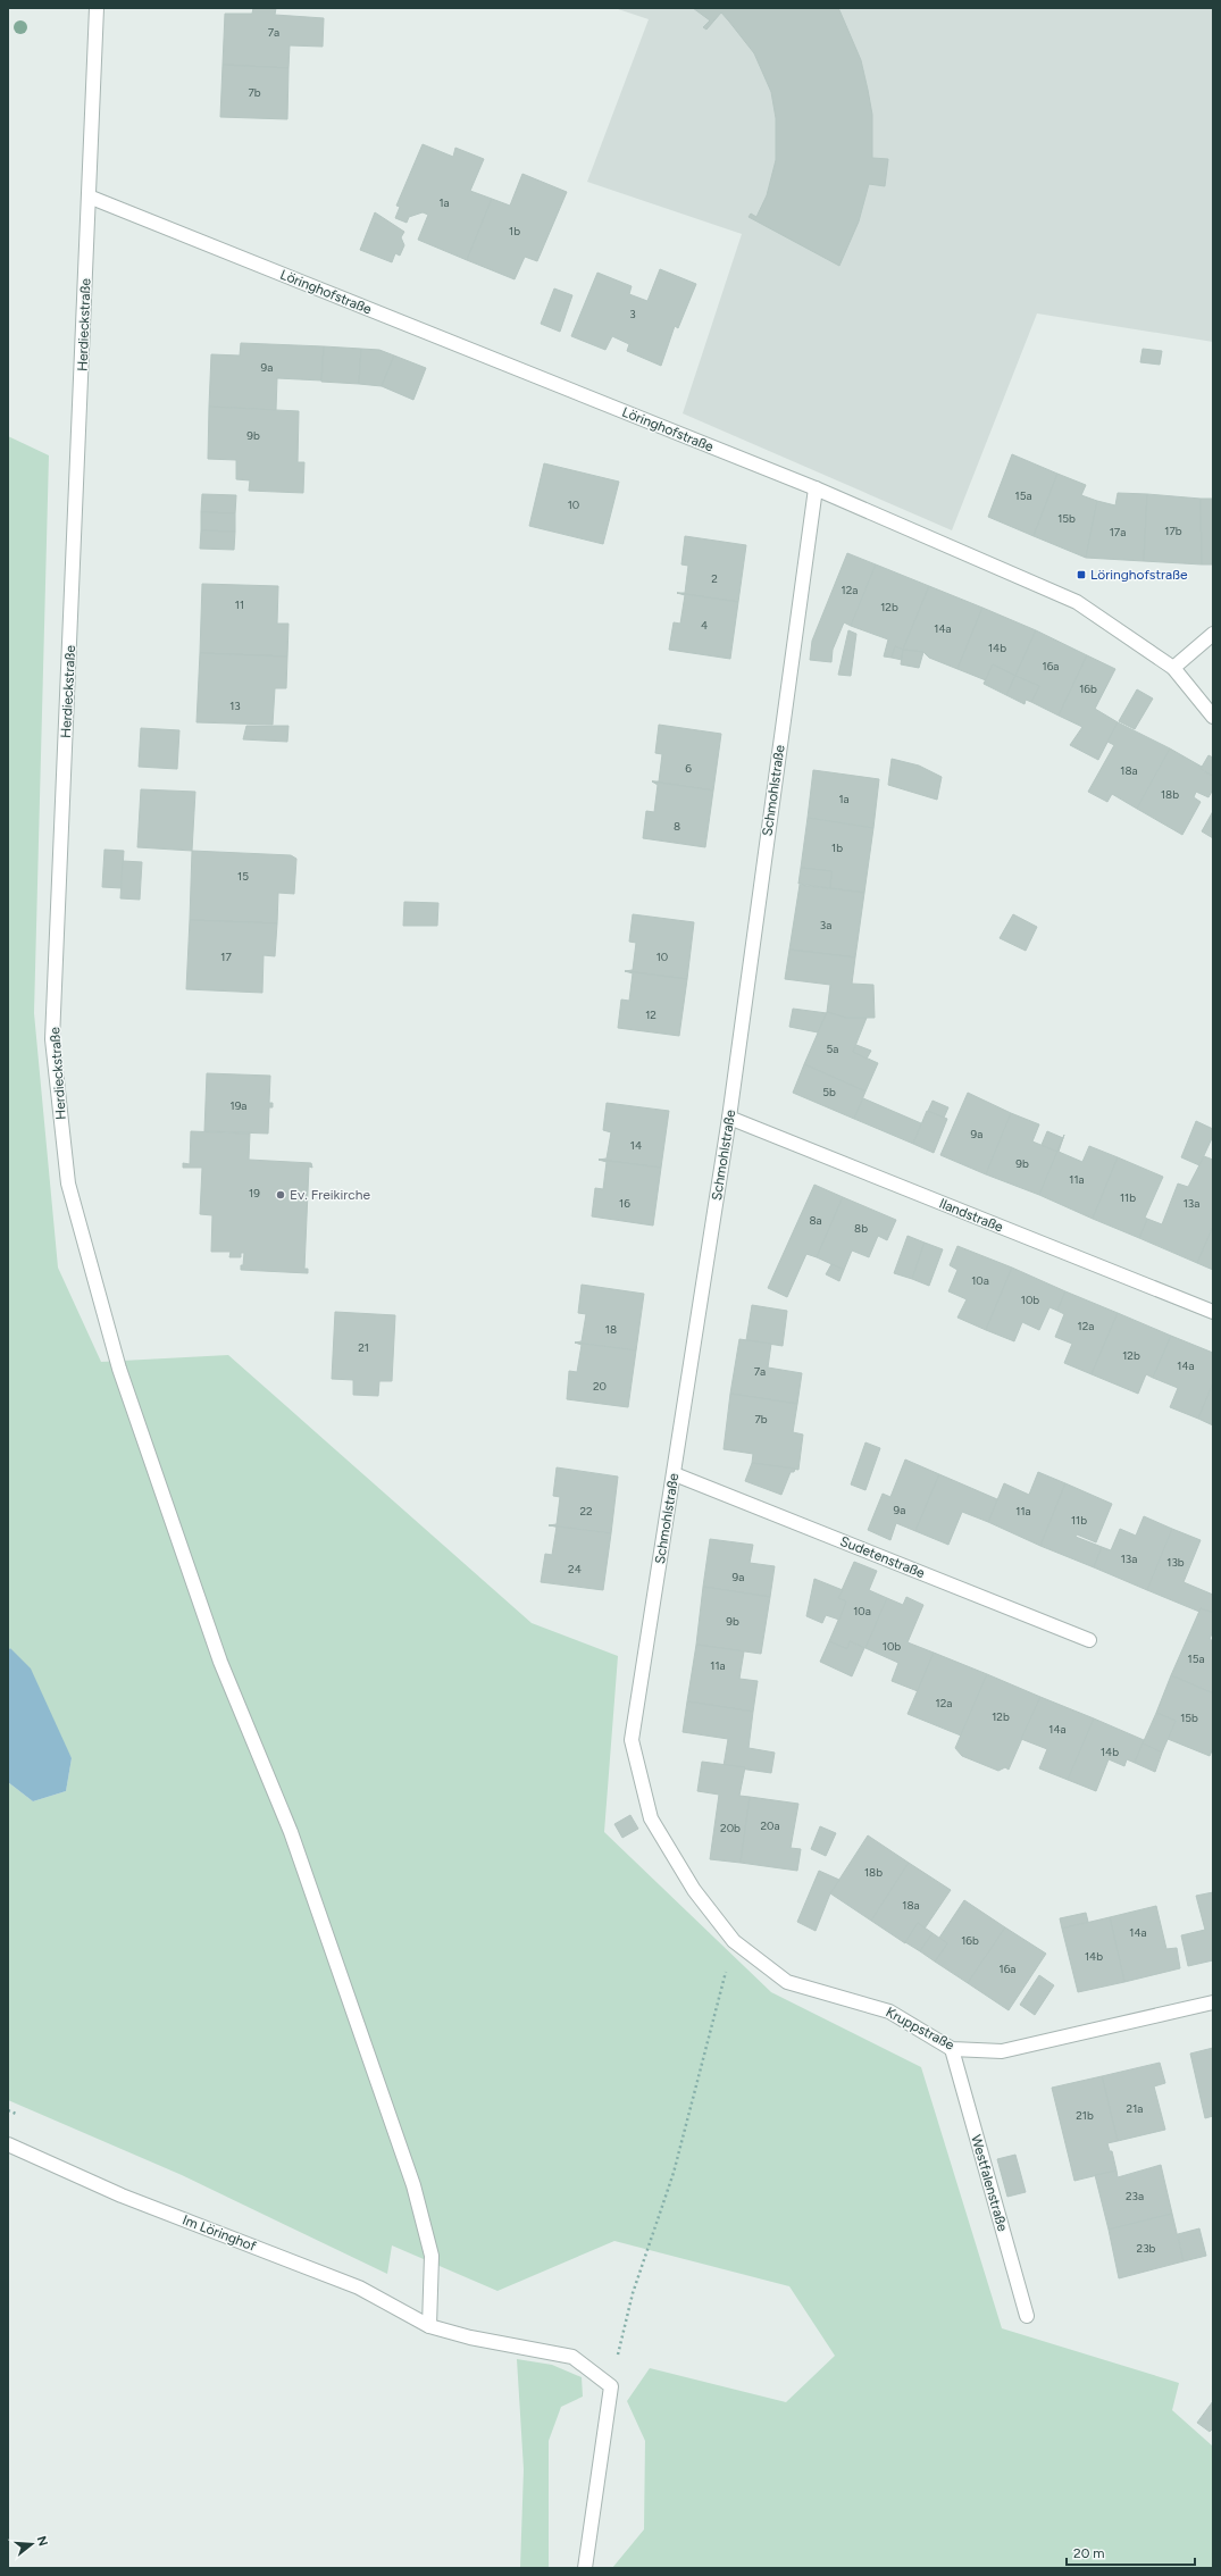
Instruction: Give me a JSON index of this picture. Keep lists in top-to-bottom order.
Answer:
{
  "streets": {
    "street": [
      "Löringhofstraße",
      "Herdieckstraße",
      "Schmohlstraße",
      "Ilandstraße",
      "Sudetenstraße",
      "Kruppstraße",
      "Westfalenstraße",
      "Im Löringhof"
    ]
  },
  "crossings": [
    ["Löringhofstraße", "Herdieckstraße"],
    ["Löringhofstraße", "Schmohlstraße"],
    ["Herdieckstraße", "Im Löringhof"],
    ["Schmohlstraße", "Ilandstraße"],
    ["Schmohlstraße", "Sudetenstraße"],
    ["Schmohlstraße", "Kruppstraße"],
    ["Kruppstraße", "Westfalenstraße"]
  ],
  "places": {
    "transit": ["Löringhofstraße"],
    "other": ["Ev. Freikirche"]
  },
  "house_numbers": [
    "7a",
    "7b",
    "1a",
    "1b",
    "3",
    "9a",
    "9b",
    "15a",
    "10",
    "15b",
    "17b",
    "17a",
    "2",
    "12a",
    "11",
    "12b",
    "4",
    "14a",
    "14b",
    "16a",
    "16b",
    "13",
    "6",
    "18a",
    "18b",
    "1a",
    "8",
    "1b",
    "15",
    "3a",
    "17",
    "10",
    "12",
    "5a",
    "5b",
    "19a",
    "9a",
    "14",
    "9b",
    "11a",
    "19",
    "11b",
    "16",
    "13a",
    "8a",
    "8b",
    "10a",
    "10b",
    "12a",
    "18",
    "21",
    "12b",
    "14a",
    "7a",
    "20",
    "7b",
    "9a",
    "22",
    "11a",
    "11b",
    "13a",
    "13b",
    "24",
    "9a",
    "10a",
    "9b",
    "10b",
    "15a",
    "11a",
    "12a",
    "12b",
    "15b",
    "14a",
    "14b",
    "20a",
    "20b",
    "18b",
    "18a",
    "14a",
    "16b",
    "14b",
    "16a",
    "21a",
    "21b",
    "23a",
    "23b"
  ],
  "scale_bar": "20 m",
  "north": "right"
}
